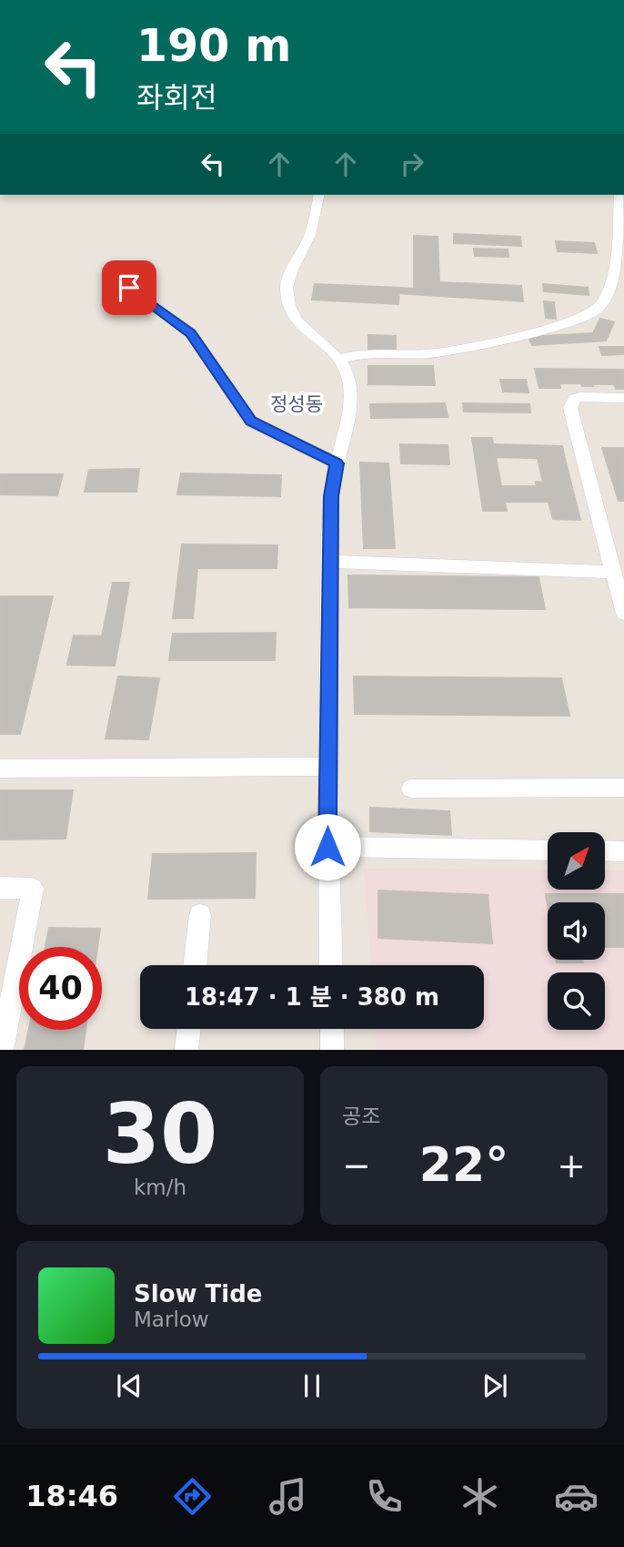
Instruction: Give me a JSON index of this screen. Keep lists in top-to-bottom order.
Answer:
{
  "districts": ["정성동"],
  "north": "top right",
  "page": {
    "turn": ["190 m", "좌회전"],
    "limit": "40",
    "trip": "18:47 · 1 분 · 380 m",
    "tile": [
      ["30", "km/h"],
      "공조"
    ],
    "heat": ["−", "22°", "+"],
    "song": ["Slow Tide", "Marlow"],
    "tabs": "18:46"
  }
}
